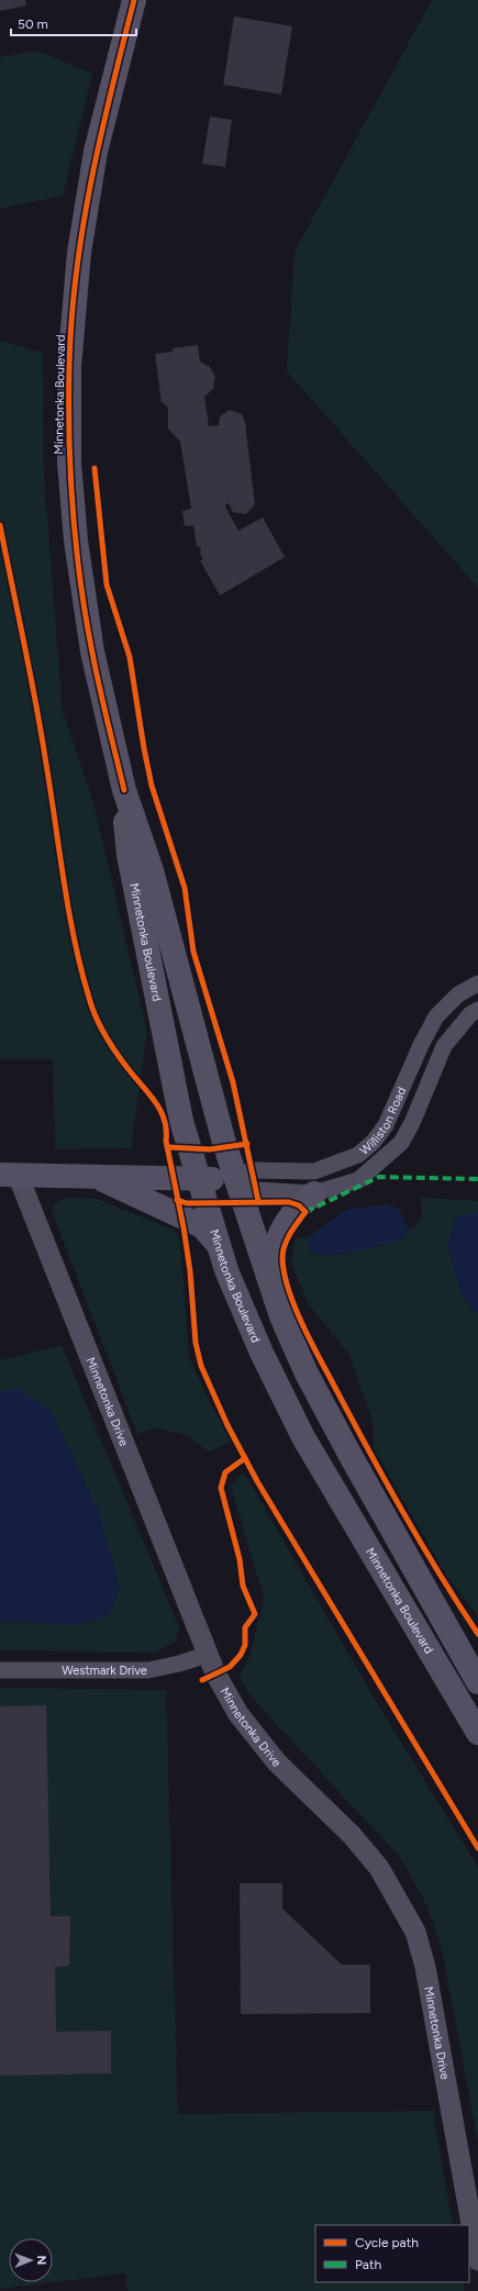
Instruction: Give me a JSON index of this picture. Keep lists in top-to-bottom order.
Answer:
{
  "streets": {
    "main road": ["Minnetonka Boulevard", "Williston Road"],
    "street": ["Minnetonka Drive", "Westmark Drive"]
  },
  "crossings": [
    ["Minnetonka Boulevard", "Williston Road"],
    ["Williston Road", "Minnetonka Drive"],
    ["Minnetonka Drive", "Westmark Drive"]
  ],
  "legend": ["Cycle path", "Path"],
  "scale_bar": "50 m",
  "north": "right"
}
